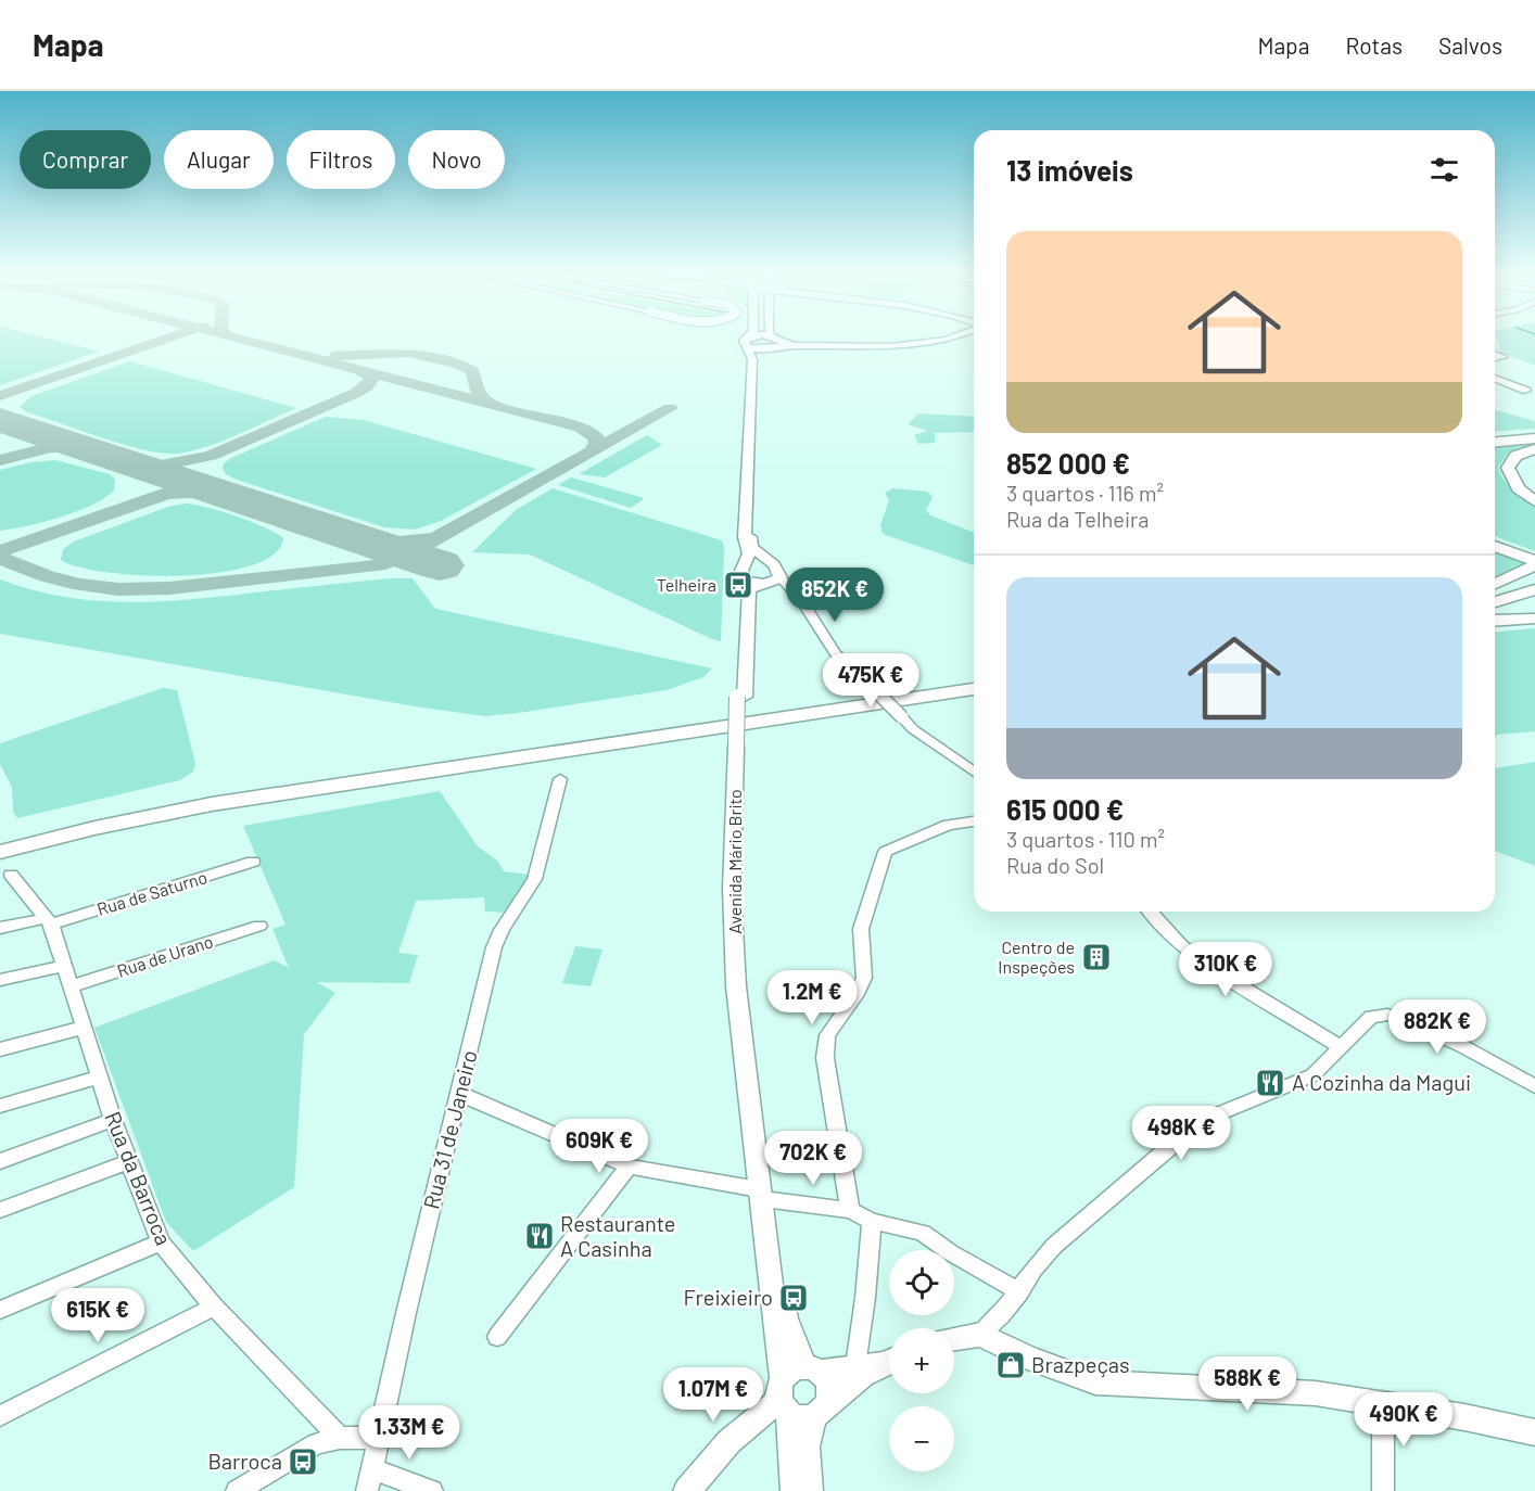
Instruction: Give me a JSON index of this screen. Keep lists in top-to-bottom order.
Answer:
{
  "streets": {
    "main road": ["Avenida Mário Brito"],
    "street": [
      "Rua de Saturno",
      "Rua de Urano",
      "Rua 31 de Janeiro",
      "Rua da Barroca"
    ]
  },
  "crossings": [
    ["Rua de Saturno", "Rua da Barroca"],
    ["Rua de Urano", "Rua da Barroca"]
  ],
  "places": {
    "bus stop": ["Telheira", "Freixieiro", "Barroca"],
    "building": ["Centro de Inspeções"],
    "restaurant": ["A Cozinha da Magui", "Restaurante A Casinha"],
    "shop": ["Brazpeças"]
  },
  "page": {
    "header": "Mapa",
    "nav": ["Mapa", "Rotas", "Salvos"],
    "chip": [
      "Comprar",
      "Alugar",
      "Filtros",
      "Novo"
    ],
    "heading": "13 imóveis",
    "list": [
      {
        "name": "852 000 €",
        "note": "3 quartos · 116 m² · Rua da Telheira"
      },
      {
        "name": "615 000 €",
        "note": "3 quartos · 110 m² · Rua do Sol"
      }
    ],
    "price": [
      "852K €",
      "475K €",
      "310K €",
      "1.2M €",
      "882K €",
      "498K €",
      "609K €",
      "702K €",
      "615K €",
      "588K €",
      "1.07M €",
      "490K €",
      "1.33M €"
    ],
    "map_buttons": ["+", "−"]
  }
}
